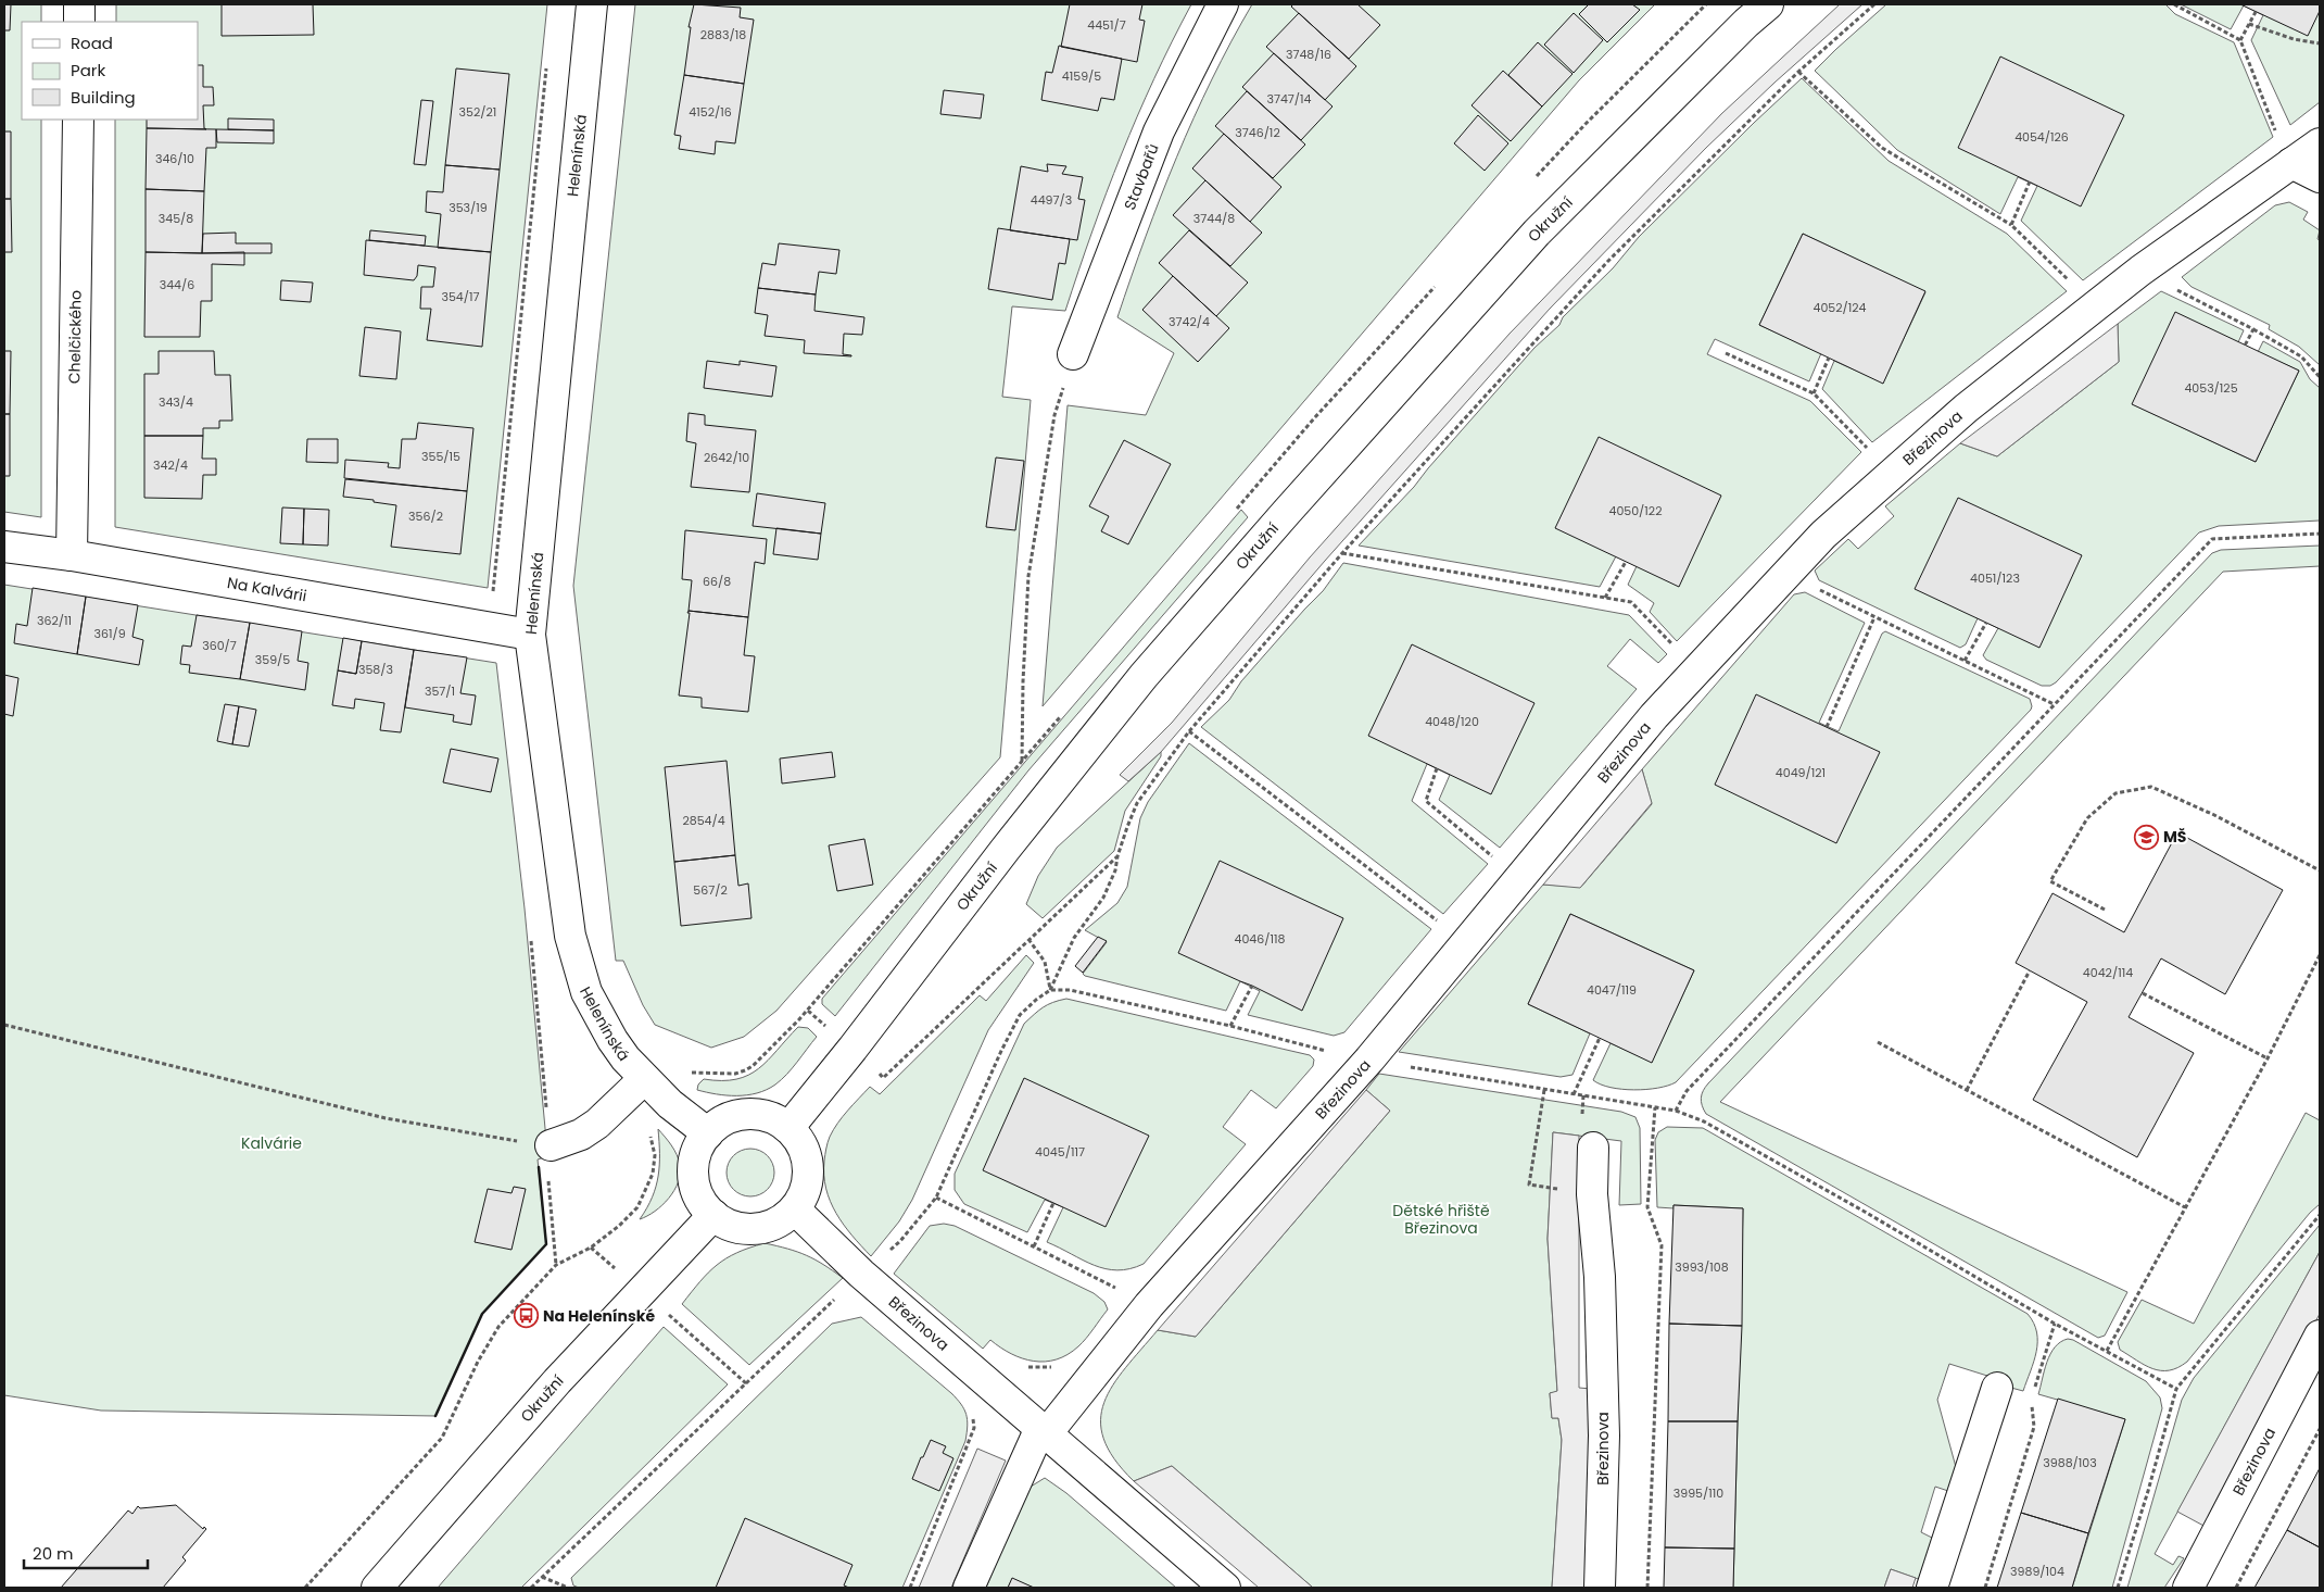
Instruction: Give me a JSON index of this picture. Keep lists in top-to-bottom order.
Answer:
{
  "streets": {
    "street": [
      "Helenínská",
      "Stavbařů",
      "Okružní",
      "Chelčického",
      "Březinova",
      "Na Kalvárii"
    ]
  },
  "crossings": [
    ["Helenínská", "Okružní"],
    ["Helenínská", "Březinova"],
    ["Helenínská", "Na Kalvárii"],
    ["Okružní", "Březinova"],
    ["Chelčického", "Na Kalvárii"]
  ],
  "parks": ["Kalvárie", "Dětské hřiště Březinova"],
  "places": {
    "school or university": ["MŠ"],
    "bus stop": ["Na Helenínské"]
  },
  "house_numbers": [
    "4451/7",
    "2883/18",
    "3748/16",
    "4159/5",
    "3747/14",
    "352/21",
    "4152/16",
    "3746/12",
    "4054/126",
    "346/10",
    "4497/3",
    "353/19",
    "345/8",
    "3744/8",
    "344/6",
    "354/17",
    "4052/124",
    "3742/4",
    "4053/125",
    "343/4",
    "355/15",
    "2642/10",
    "342/4",
    "4050/122",
    "356/2",
    "4051/123",
    "66/8",
    "362/11",
    "361/9",
    "360/7",
    "359/5",
    "358/3",
    "357/1",
    "4048/120",
    "4049/121",
    "2854/4",
    "567/2",
    "4046/118",
    "4042/114",
    "4047/119",
    "4045/117",
    "3993/108",
    "3988/103",
    "3995/110",
    "3989/104"
  ],
  "legend": ["Road", "Park", "Building"],
  "scale_bar": "20 m"
}
